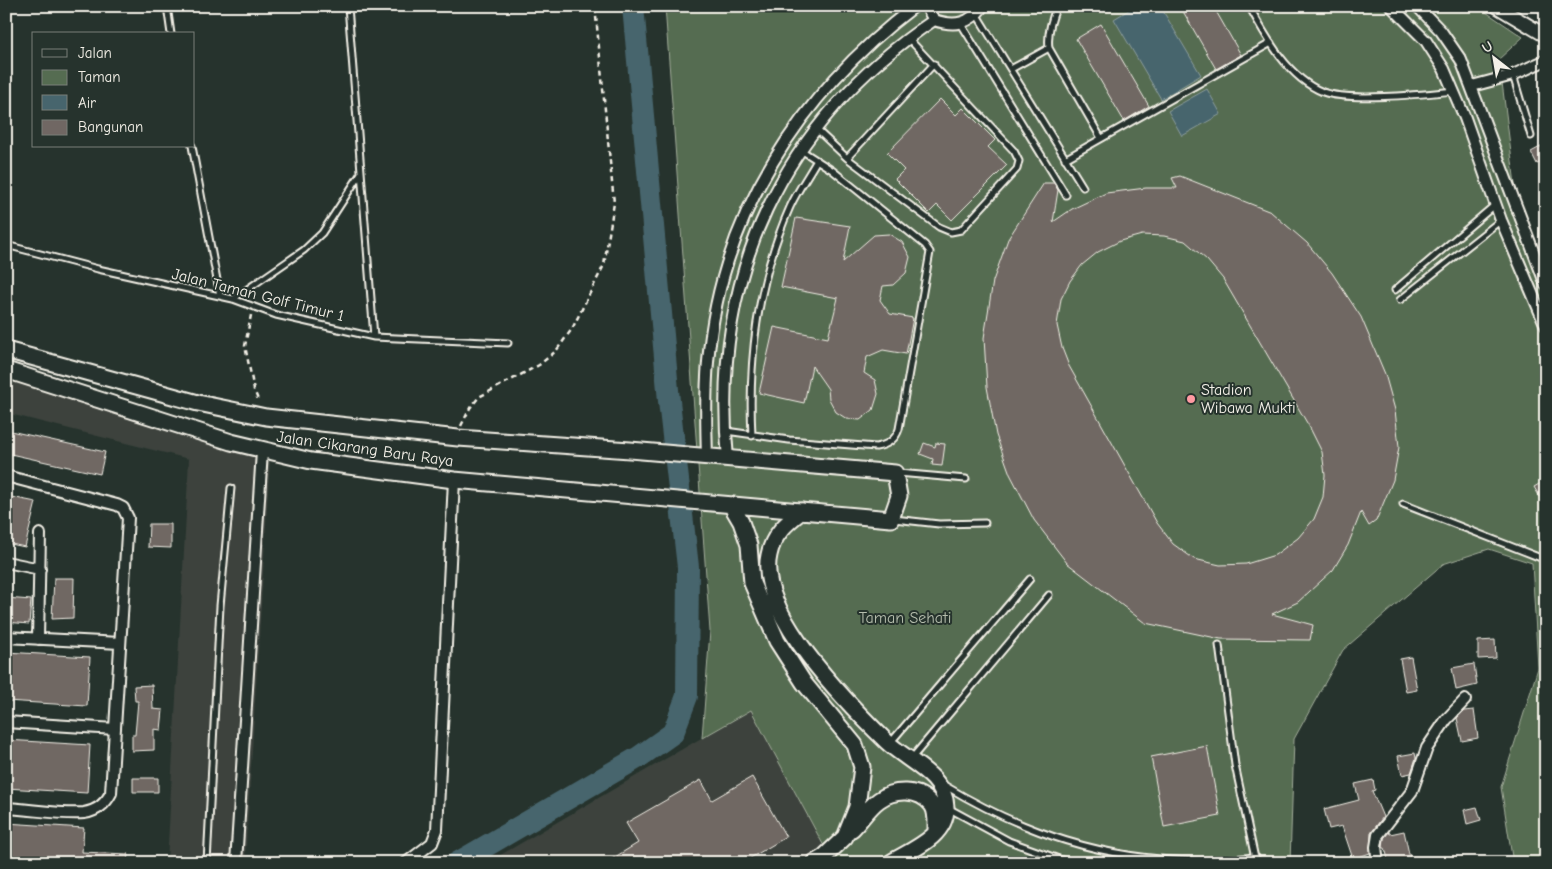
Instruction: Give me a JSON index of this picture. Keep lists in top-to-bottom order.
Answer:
{
  "streets": {
    "main road": ["Jalan Cikarang Baru Raya"],
    "lane": ["Jalan Taman Golf Timur 1"]
  },
  "parks": ["Taman Sehati"],
  "places": ["Stadion Wibawa Mukti"],
  "legend": [
    "Jalan",
    "Taman",
    "Air",
    "Bangunan"
  ],
  "north": "top left"
}
